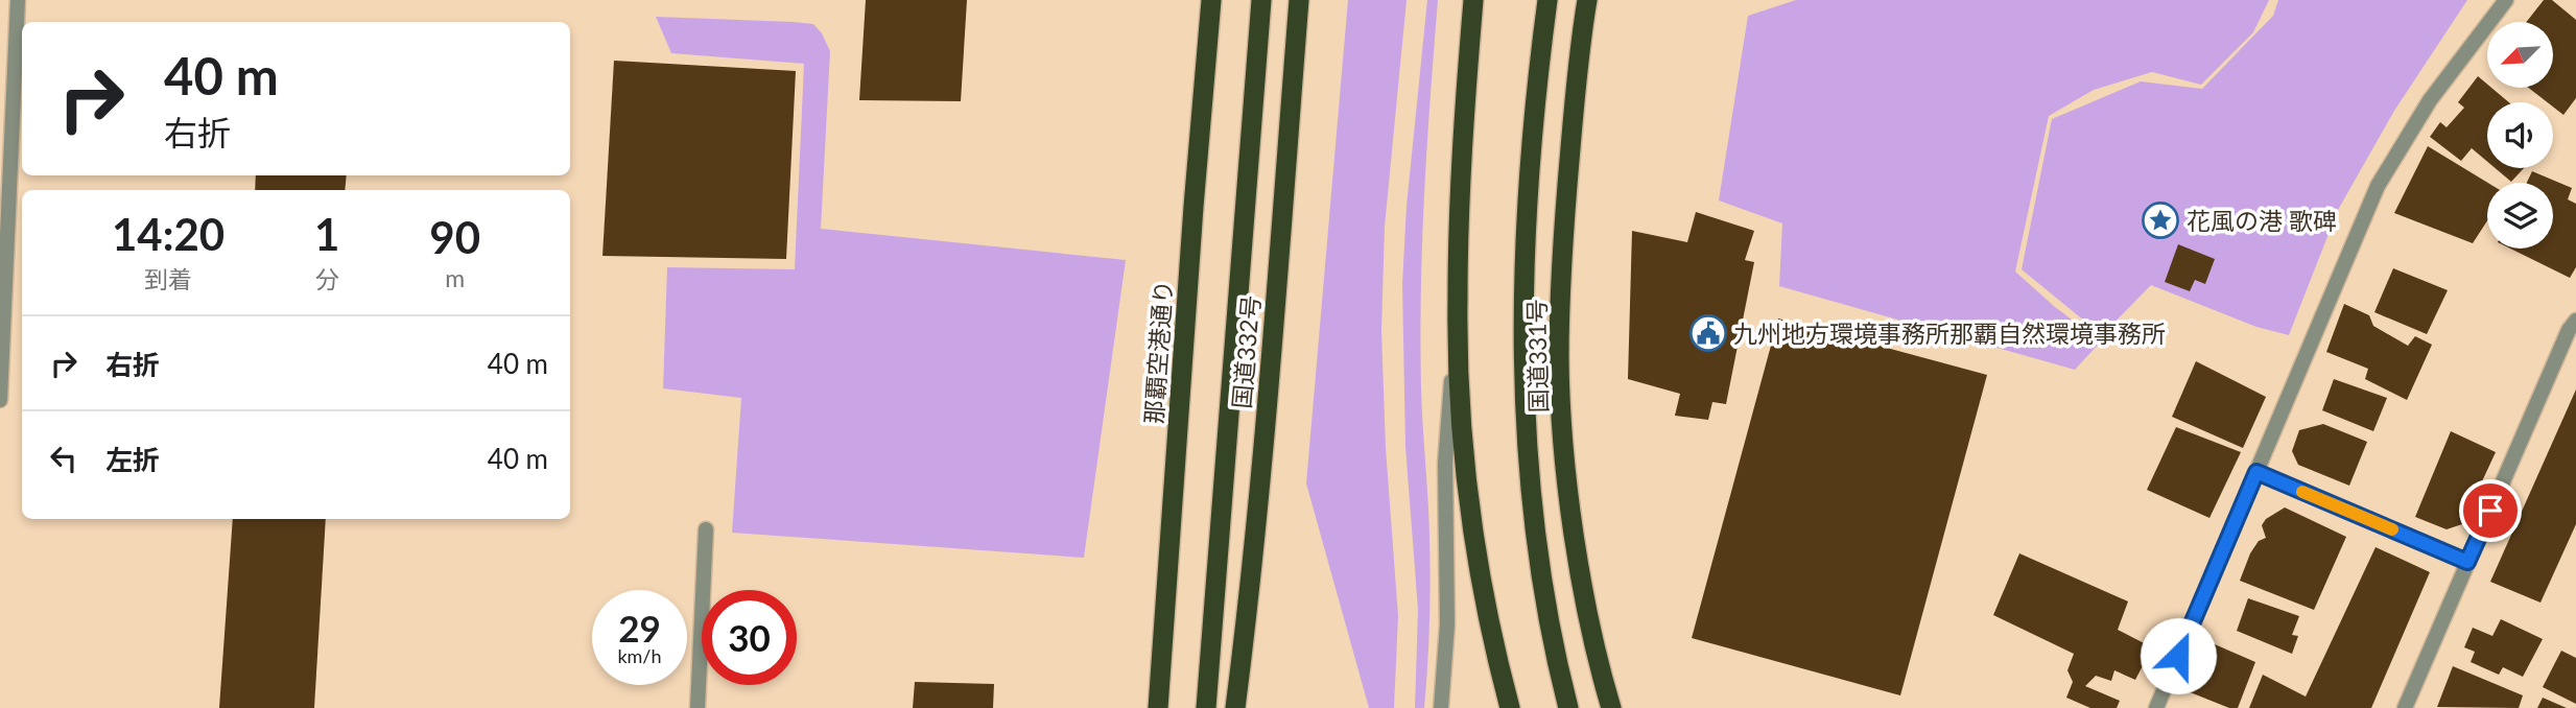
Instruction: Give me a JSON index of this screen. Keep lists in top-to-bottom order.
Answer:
{
  "streets": {
    "highway": ["那覇空港通り", "国道332号", "国道331号"]
  },
  "places": {
    "place": ["花風の港 歌碑"],
    "public building": ["九州地方環境事務所那覇自然環境事務所"]
  },
  "north": "bottom left",
  "page": {
    "turn": ["40 m", "右折"],
    "eta": [
      "14:20",
      "到着",
      "1",
      "分",
      "90",
      "m"
    ],
    "list": [
      {
        "name": "右折",
        "value": "40 m"
      },
      {
        "name": "左折",
        "value": "40 m"
      }
    ],
    "speed": "29 km/h",
    "limit": "30"
  }
}
